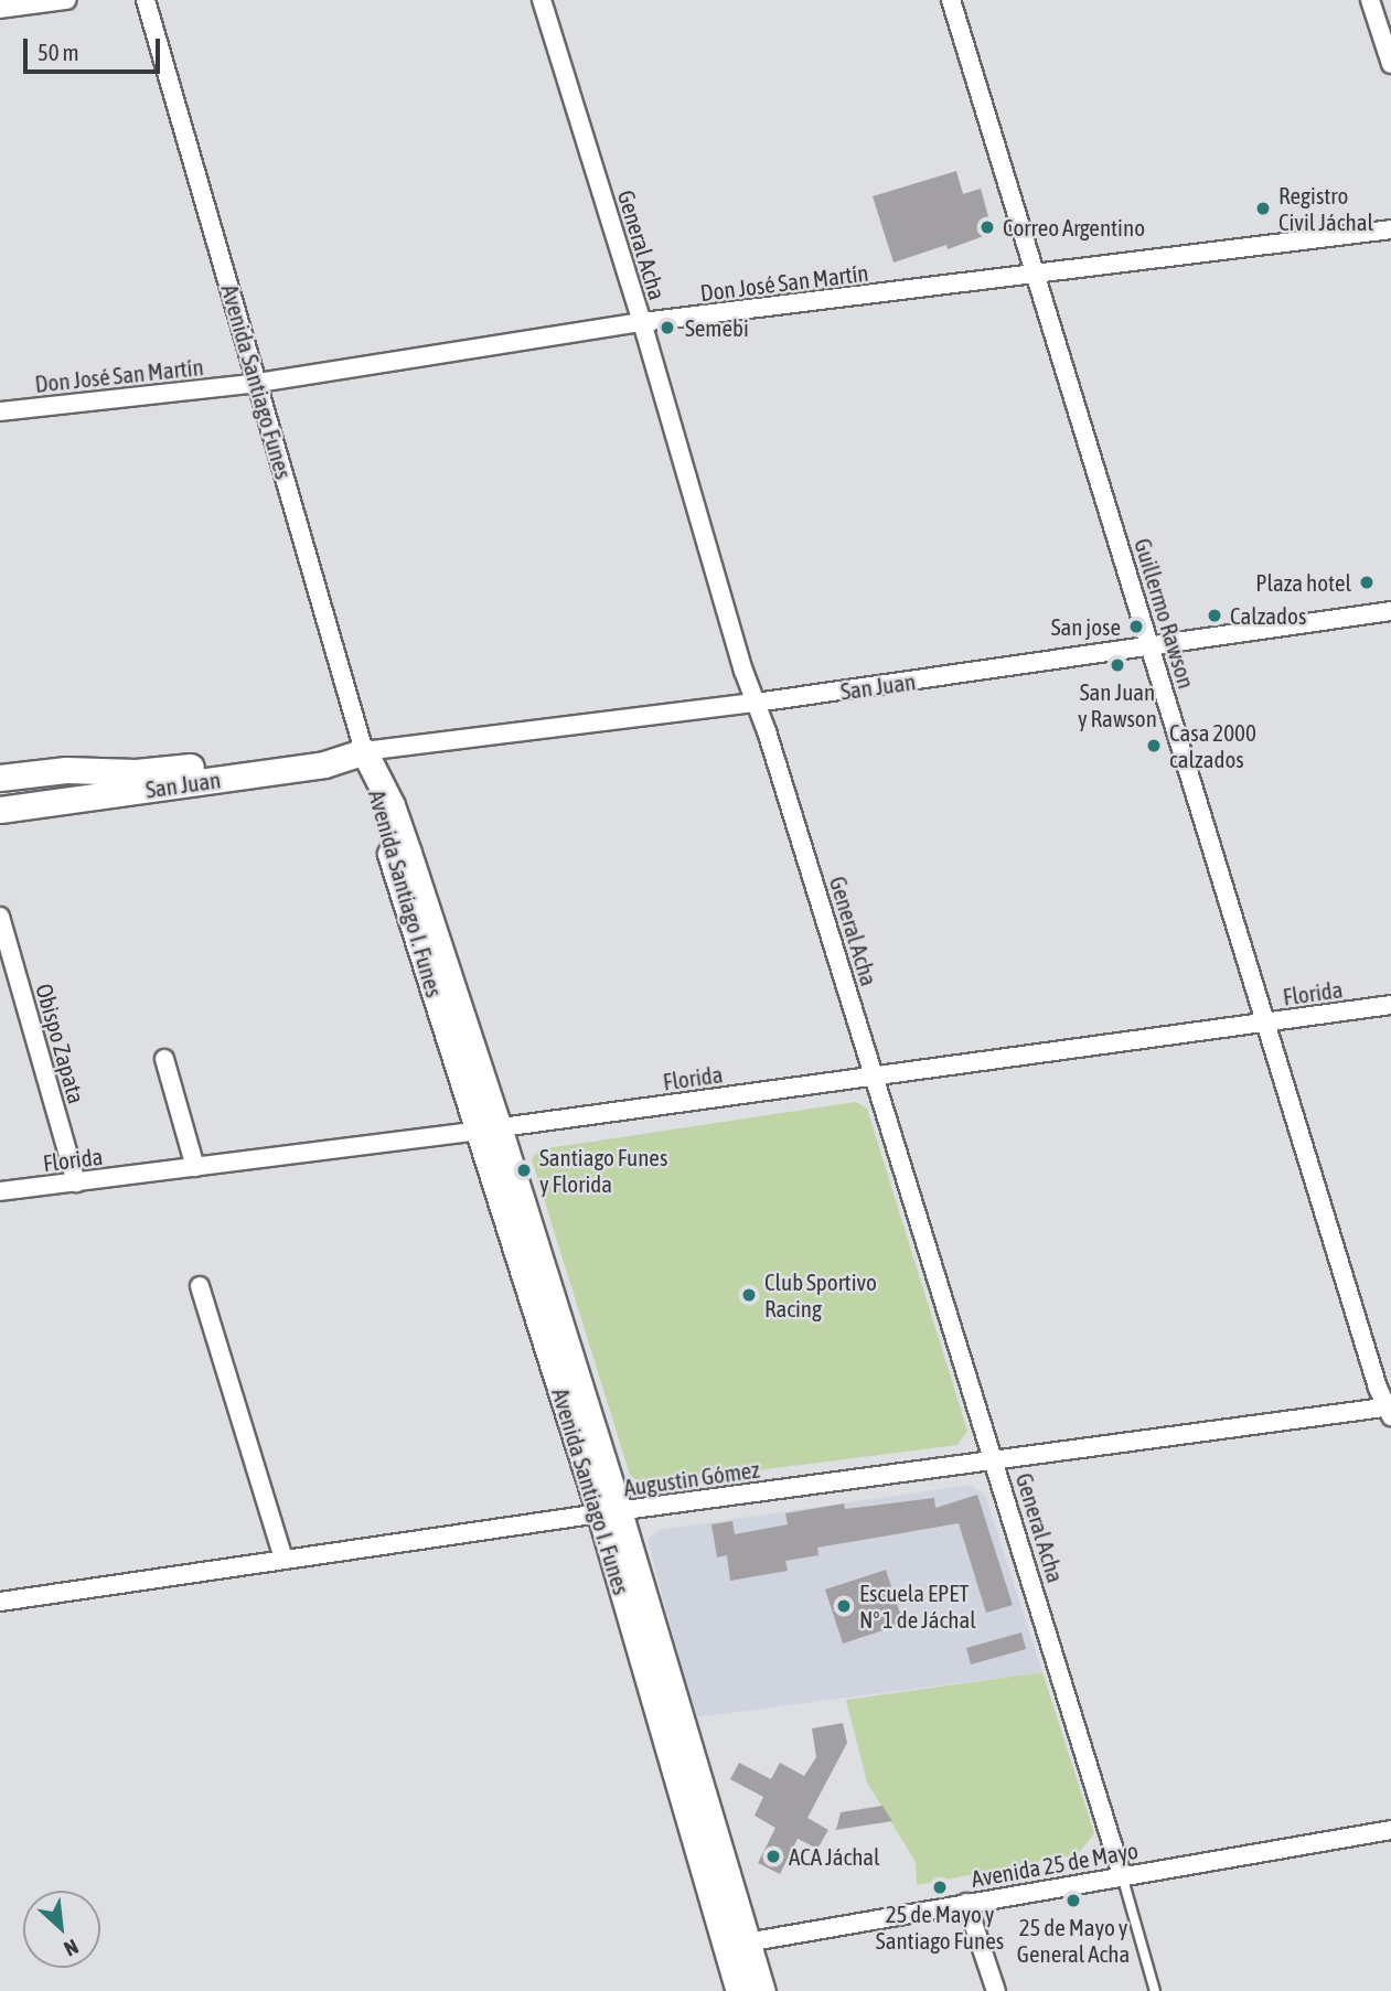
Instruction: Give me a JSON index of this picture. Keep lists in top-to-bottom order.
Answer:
{
  "streets": {
    "main road": ["San Juan", "Avenida Santiago I. Funes"],
    "street": [
      "General Acha",
      "Don José San Martín",
      "Avenida Santiago Funes",
      "Guillermo Rawson",
      "Florida",
      "Obispo Zapata",
      "Augustin Gómez",
      "Avenida 25 de Mayo"
    ]
  },
  "crossings": [
    ["General Acha", "Don José San Martín"],
    ["General Acha", "San Juan"],
    ["General Acha", "Florida"],
    ["General Acha", "Augustin Gómez"],
    ["General Acha", "Avenida 25 de Mayo"],
    ["Don José San Martín", "Avenida Santiago Funes"],
    ["Don José San Martín", "Guillermo Rawson"],
    ["Avenida Santiago Funes", "San Juan"],
    ["Avenida Santiago Funes", "Avenida Santiago I. Funes"],
    ["Guillermo Rawson", "San Juan"],
    ["Guillermo Rawson", "Florida"],
    ["Guillermo Rawson", "Augustin Gómez"],
    ["San Juan", "Avenida Santiago I. Funes"],
    ["Avenida Santiago I. Funes", "Florida"],
    ["Avenida Santiago I. Funes", "Augustin Gómez"],
    ["Avenida Santiago I. Funes", "Avenida 25 de Mayo"],
    ["Florida", "Obispo Zapata"]
  ],
  "places": [
    "Registro Civil Jáchal",
    "Correo Argentino",
    "Semebi",
    "Plaza hotel",
    "Calzados",
    "San jose",
    "San Juan y Rawson",
    "Casa 2000 calzados",
    "Santiago Funes y Florida",
    "Club Sportivo Racing",
    "Escuela EPET Nº 1 de Jáchal",
    "ACA Jáchal",
    "25 de Mayo y Santiago Funes",
    "25 de Mayo y General Acha"
  ],
  "scale_bar": "50 m",
  "north": "bottom right"
}
